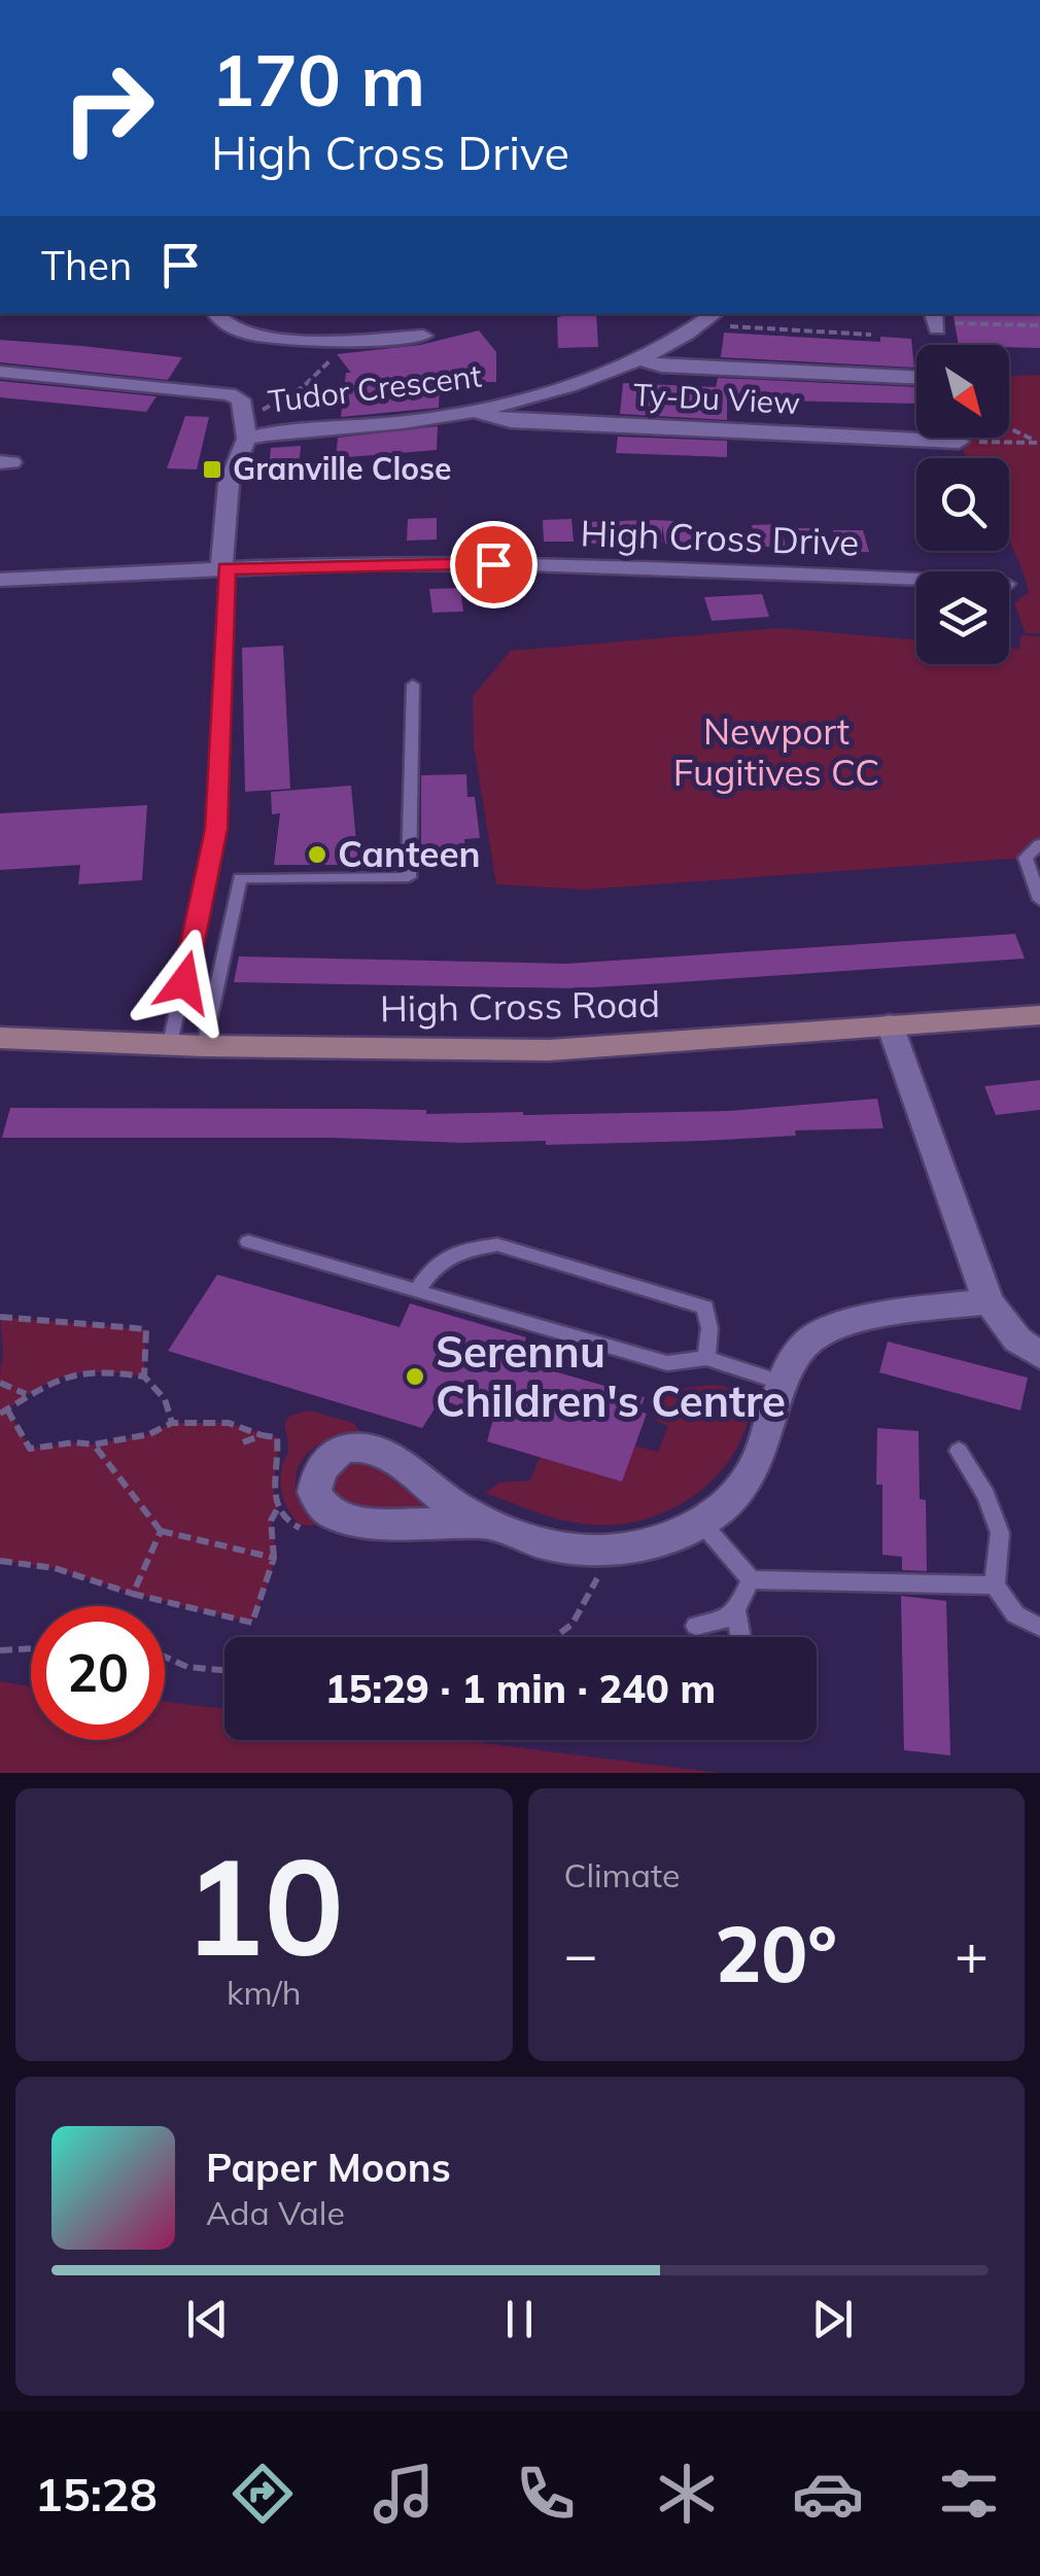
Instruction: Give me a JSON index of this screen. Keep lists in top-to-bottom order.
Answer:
{
  "streets": {
    "main road": ["High Cross Road"],
    "street": ["Tudor Crescent", "Ty-Du View", "High Cross Drive"]
  },
  "crossings": [
    ["Tudor Crescent", "Ty-Du View"],
    ["Tudor Crescent", "High Cross Drive"]
  ],
  "parks": ["Newport Fugitives CC"],
  "places": {
    "transit": ["Granville Close"],
    "other": ["Canteen", "Serennu Children's Centre"]
  },
  "north": "bottom right",
  "page": {
    "turn": ["170 m", "High Cross Drive"],
    "then": "Then",
    "limit": "20",
    "trip": "15:29 · 1 min · 240 m",
    "tile": [
      ["10", "km/h"],
      "Climate"
    ],
    "heat": ["−", "20°", "+"],
    "song": ["Paper Moons", "Ada Vale"],
    "tabs": "15:28"
  }
}
